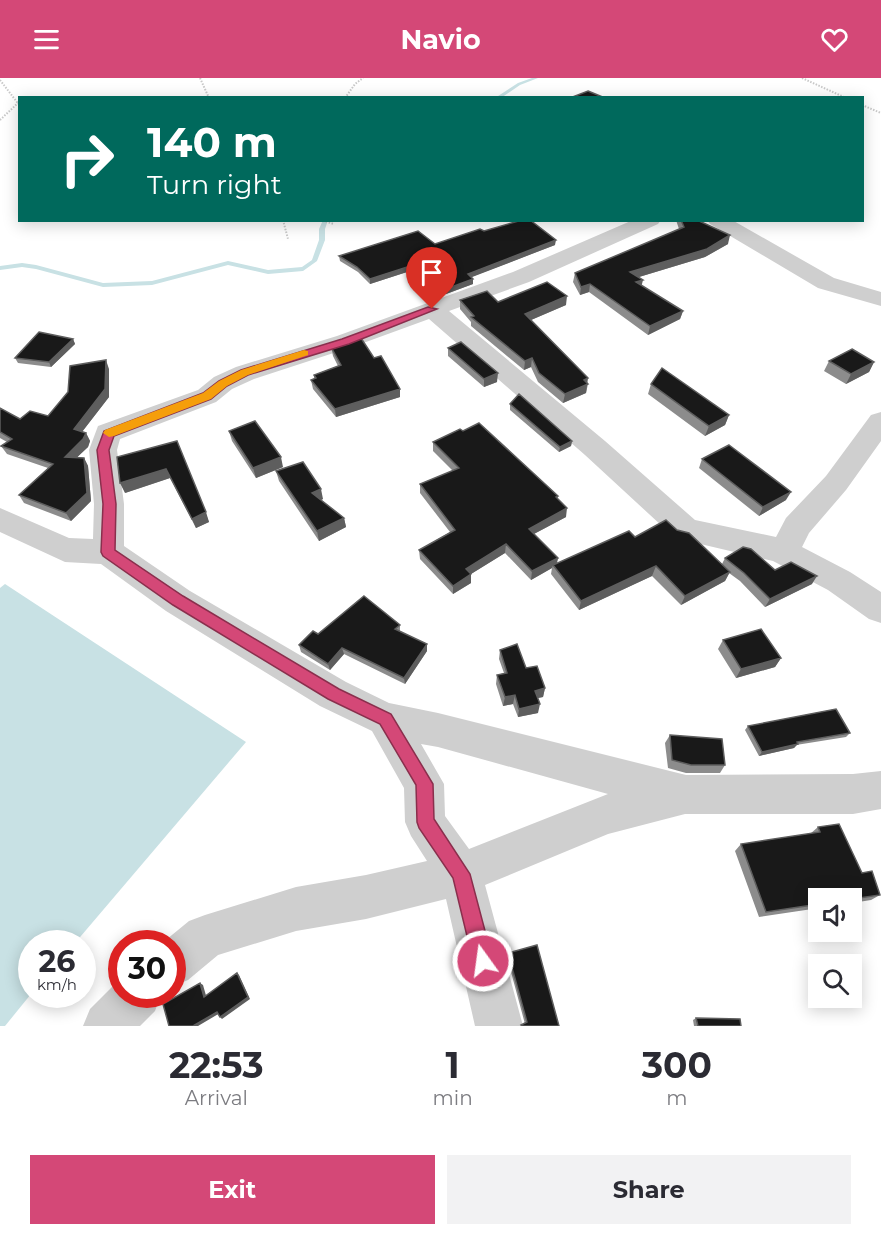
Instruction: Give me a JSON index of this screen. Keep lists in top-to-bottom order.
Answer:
{
  "page": {
    "header": "Navio",
    "turn": ["140 m", "Turn right"],
    "speed": "26 km/h",
    "limit": "30",
    "eta": [
      "22:53",
      "Arrival",
      "1",
      "min",
      "300",
      "m"
    ],
    "buttons": ["Exit", "Share"]
  }
}
